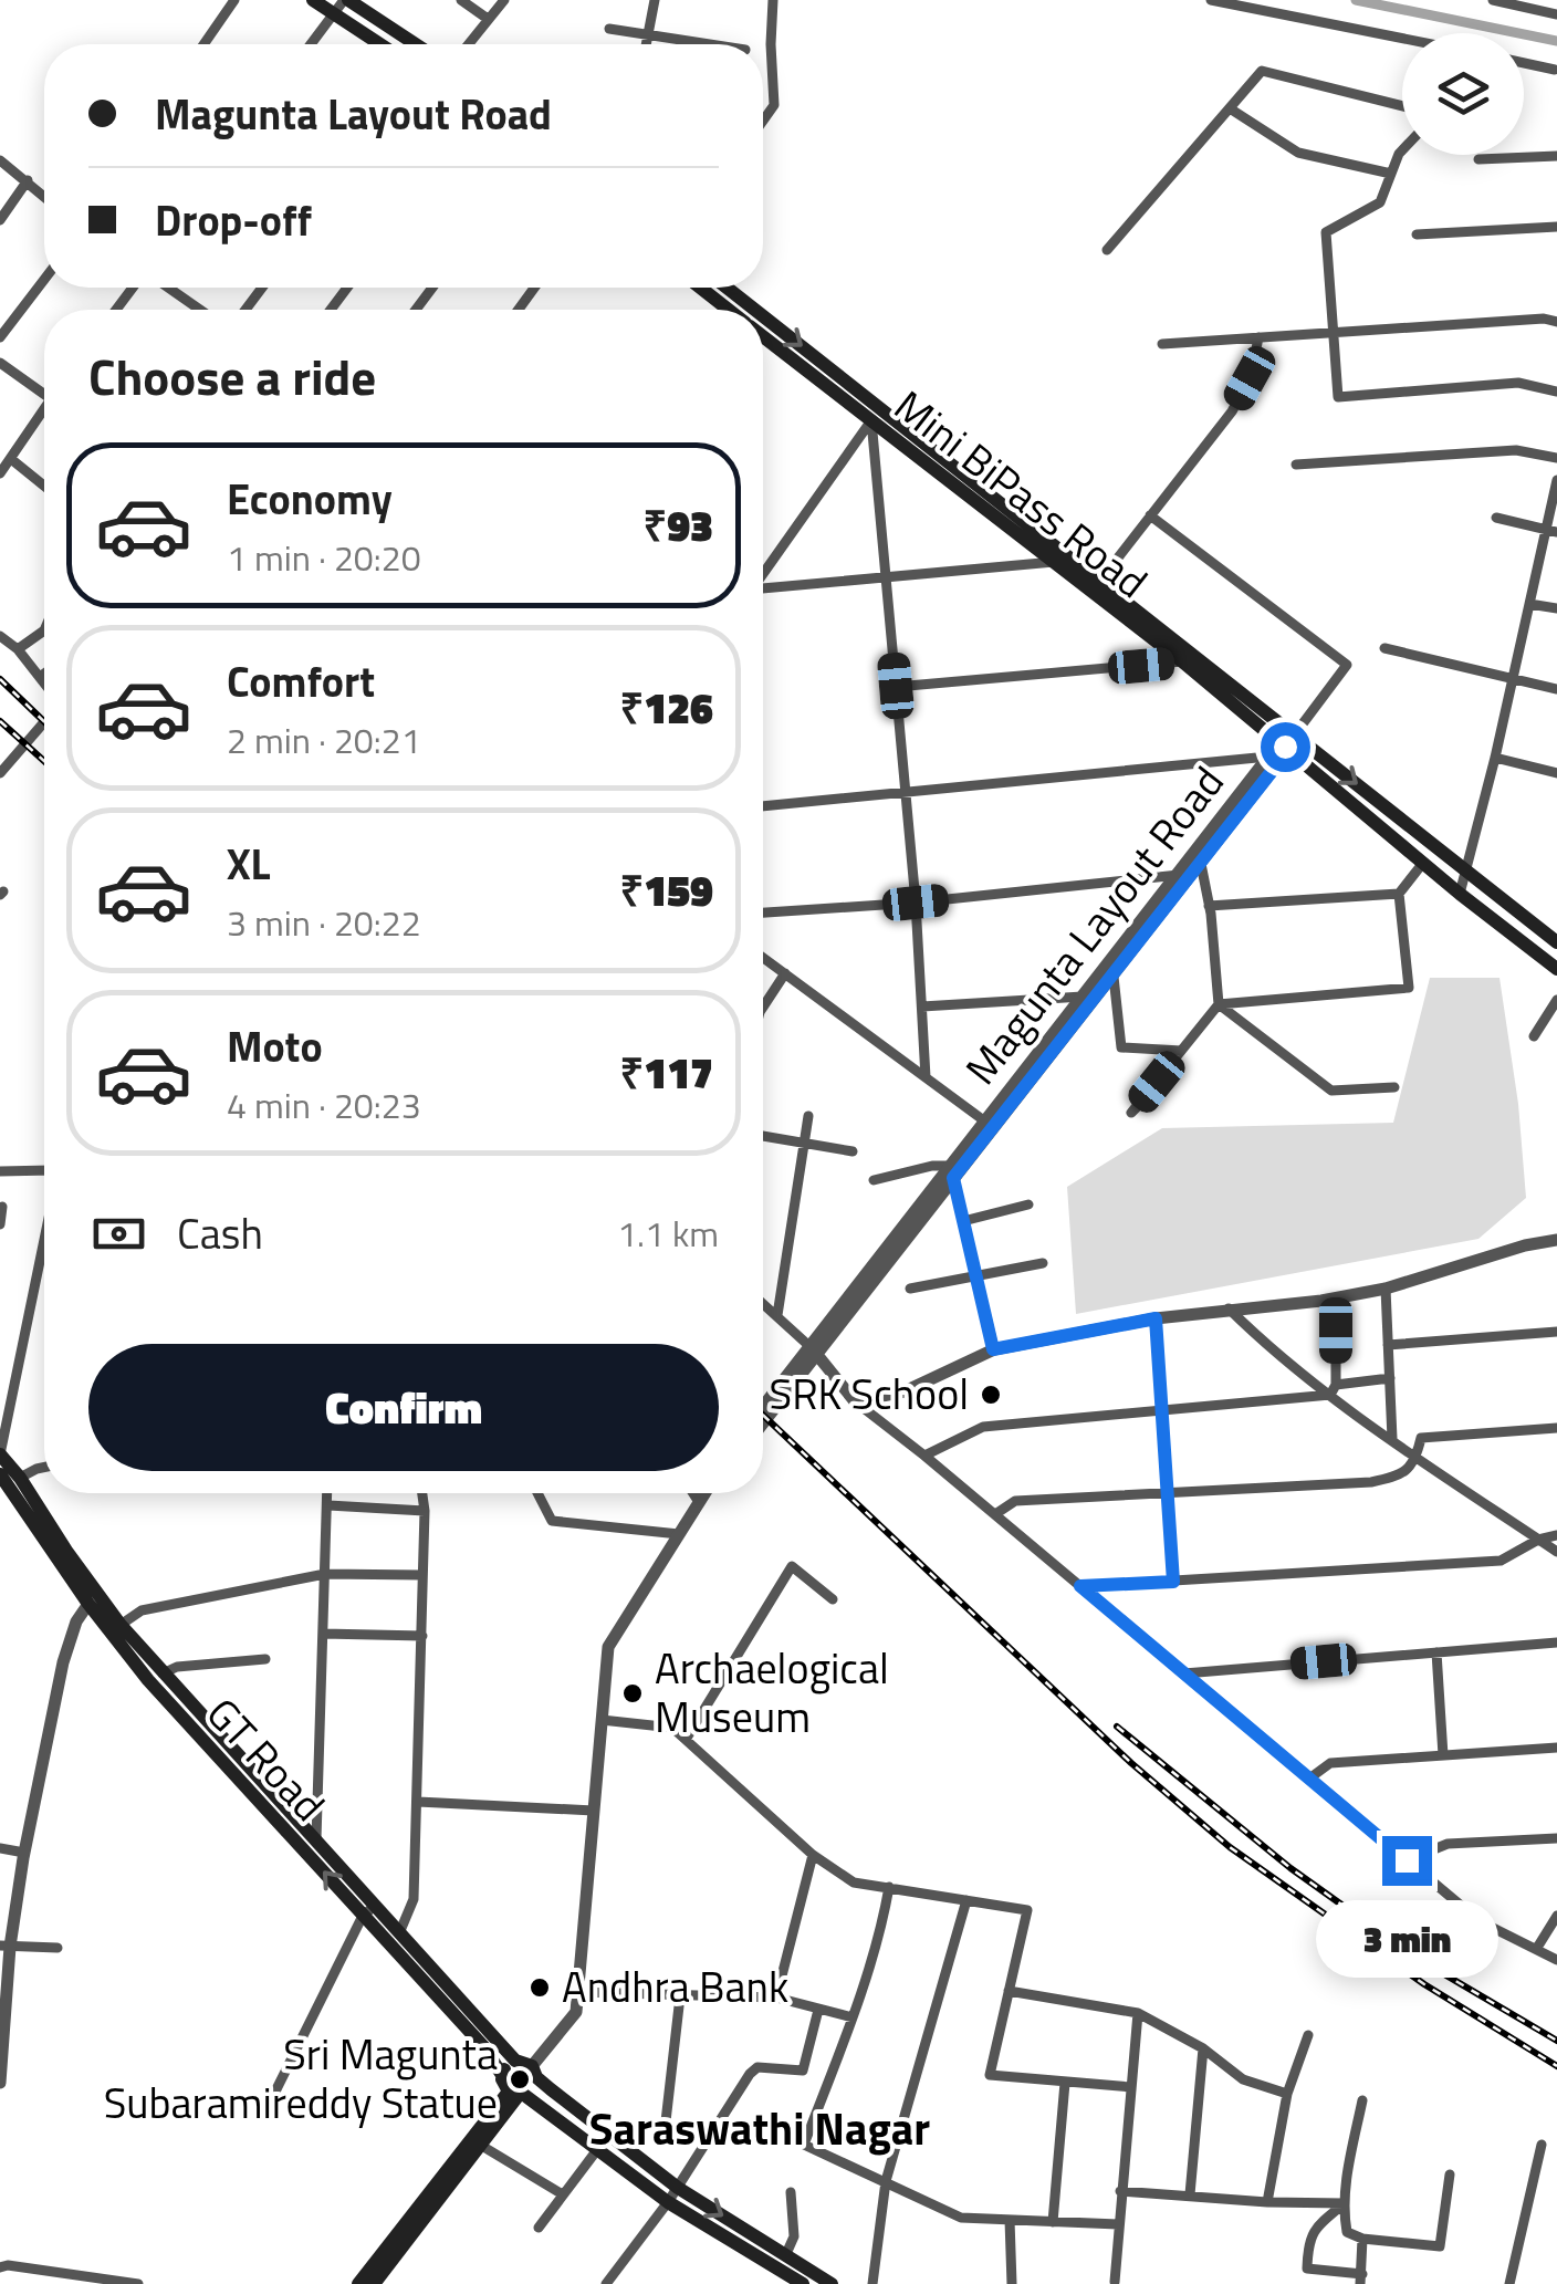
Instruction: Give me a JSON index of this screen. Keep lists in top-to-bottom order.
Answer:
{
  "streets": {
    "main road": ["Mini BiPass Road", "GT Road"],
    "street": ["Magunta Layout Road"]
  },
  "crossings": [
    ["Mini BiPass Road", "Magunta Layout Road"]
  ],
  "districts": ["Saraswathi Nagar"],
  "places": [
    "SRK School",
    "Archaelogical Museum",
    "Andhra Bank",
    "Sri Magunta Subaramireddy Statue"
  ],
  "page": {
    "banner": ["Magunta Layout Road", "Drop-off"],
    "heading": "Choose a ride",
    "list": [
      {
        "name": "Economy",
        "note": "1 min · 20:20",
        "value": "₹93"
      },
      {
        "name": "Comfort",
        "note": "2 min · 20:21",
        "value": "₹126"
      },
      {
        "name": "XL",
        "note": "3 min · 20:22",
        "value": "₹159"
      },
      {
        "name": "Moto",
        "note": "4 min · 20:23",
        "value": "₹117"
      }
    ],
    "pay": ["Cash", "1.1 km"],
    "buttons": "Confirm",
    "bubble": "3 min"
  }
}
